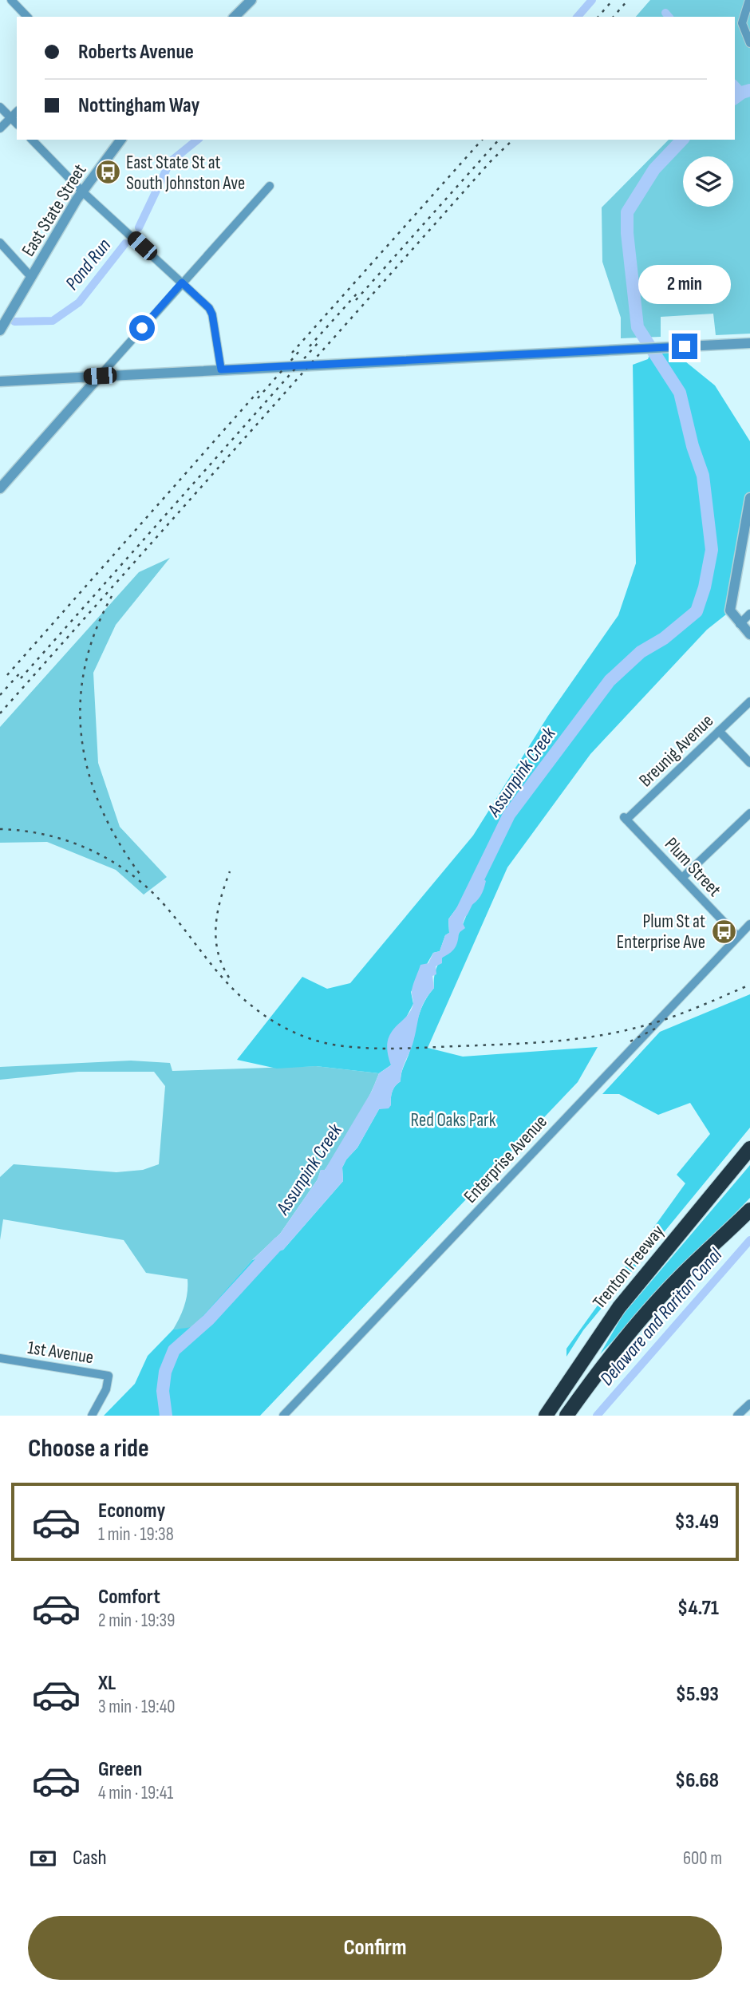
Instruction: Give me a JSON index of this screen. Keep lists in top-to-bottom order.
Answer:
{
  "streets": {
    "highway": ["Trenton Freeway"],
    "street": [
      "East State Street",
      "Breunig Avenue",
      "Plum Street",
      "Enterprise Avenue",
      "1st Avenue"
    ]
  },
  "crossings": [
    ["Breunig Avenue", "Plum Street"],
    ["Plum Street", "Enterprise Avenue"]
  ],
  "water": ["Pond Run", "Assunpink Creek", "Delaware and Raritan Canal"],
  "parks": ["Red Oaks Park"],
  "places": {
    "bus stop": ["East State St at South Johnston Ave", "Plum St at Enterprise Ave"]
  },
  "page": {
    "banner": ["Roberts Avenue", "Nottingham Way"],
    "bubble": "2 min",
    "heading": "Choose a ride",
    "list": [
      {
        "name": "Economy",
        "note": "1 min · 19:38",
        "value": "$3.49"
      },
      {
        "name": "Comfort",
        "note": "2 min · 19:39",
        "value": "$4.71"
      },
      {
        "name": "XL",
        "note": "3 min · 19:40",
        "value": "$5.93"
      },
      {
        "name": "Green",
        "note": "4 min · 19:41",
        "value": "$6.68"
      }
    ],
    "pay": ["Cash", "600 m"],
    "buttons": "Confirm"
  }
}
